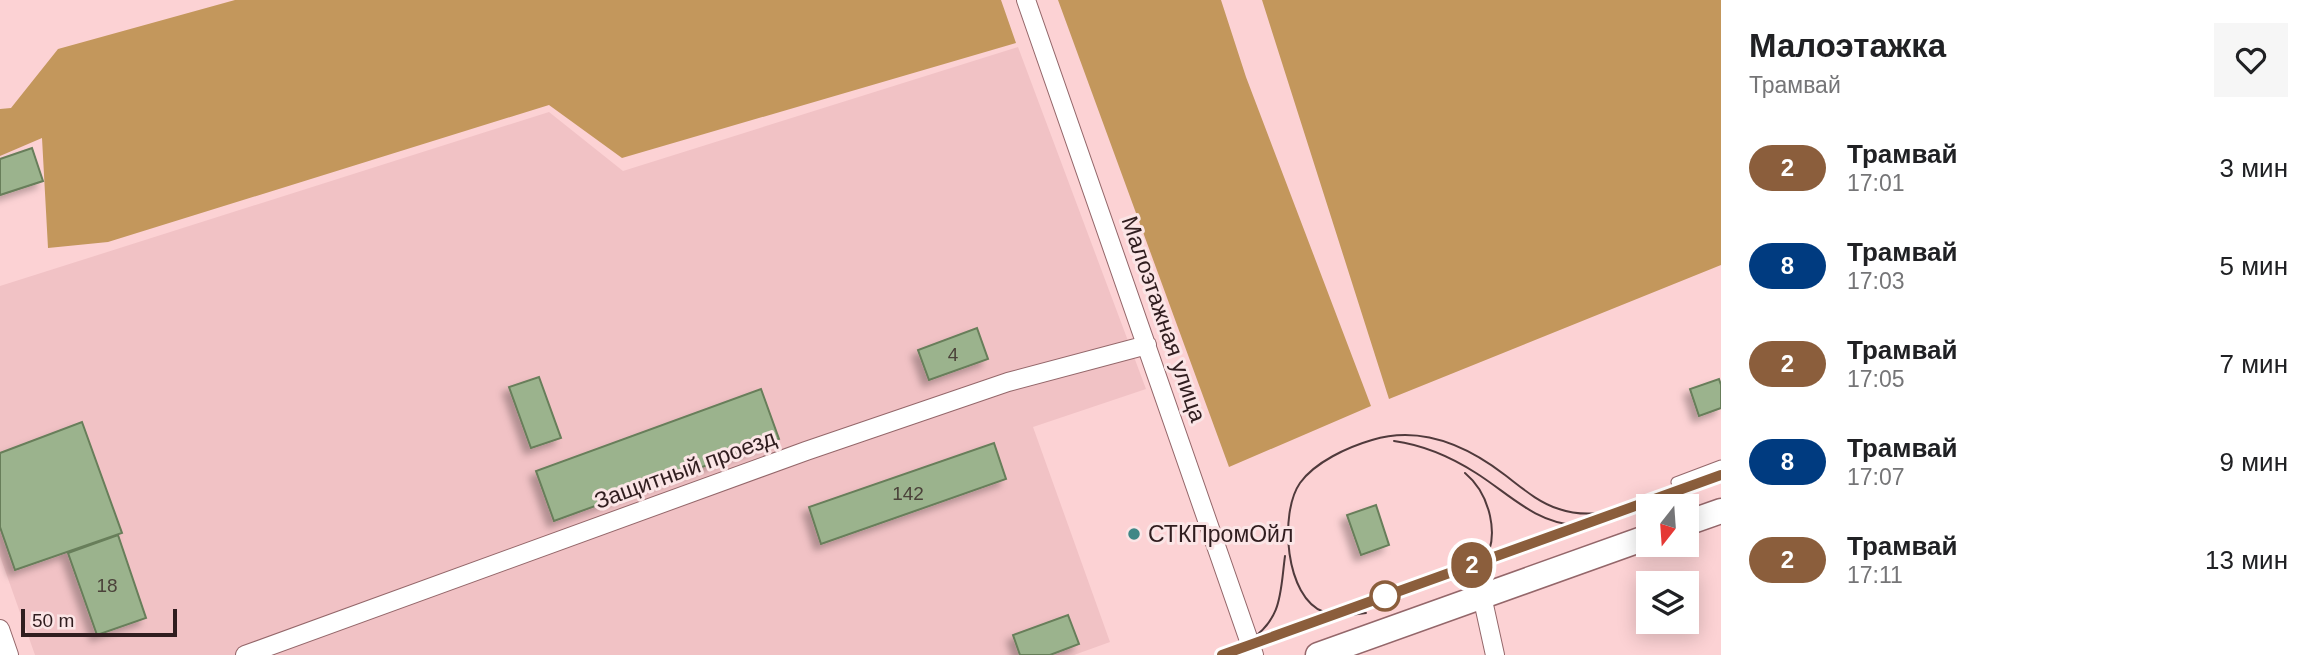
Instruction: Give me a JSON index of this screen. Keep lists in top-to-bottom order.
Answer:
{
  "streets": {
    "street": ["Малоэтажная улица", "Защитный проезд"]
  },
  "crossings": [
    ["Малоэтажная улица", "Защитный проезд"]
  ],
  "places": ["СТКПромОйл"],
  "lines": ["tram line 2"],
  "house_numbers": ["4", "142", "18"],
  "scale_bar": "50 m",
  "north": "bottom",
  "page": {
    "on_map": "2",
    "heading": ["Малоэтажка", "Трамвай"],
    "list": [
      {
        "mark": "2",
        "name": "Трамвай",
        "note": "17:01",
        "value": "3 мин"
      },
      {
        "mark": "8",
        "name": "Трамвай",
        "note": "17:03",
        "value": "5 мин"
      },
      {
        "mark": "2",
        "name": "Трамвай",
        "note": "17:05",
        "value": "7 мин"
      },
      {
        "mark": "8",
        "name": "Трамвай",
        "note": "17:07",
        "value": "9 мин"
      },
      {
        "mark": "2",
        "name": "Трамвай",
        "note": "17:11",
        "value": "13 мин"
      }
    ],
    "scale": "50 m"
  }
}
